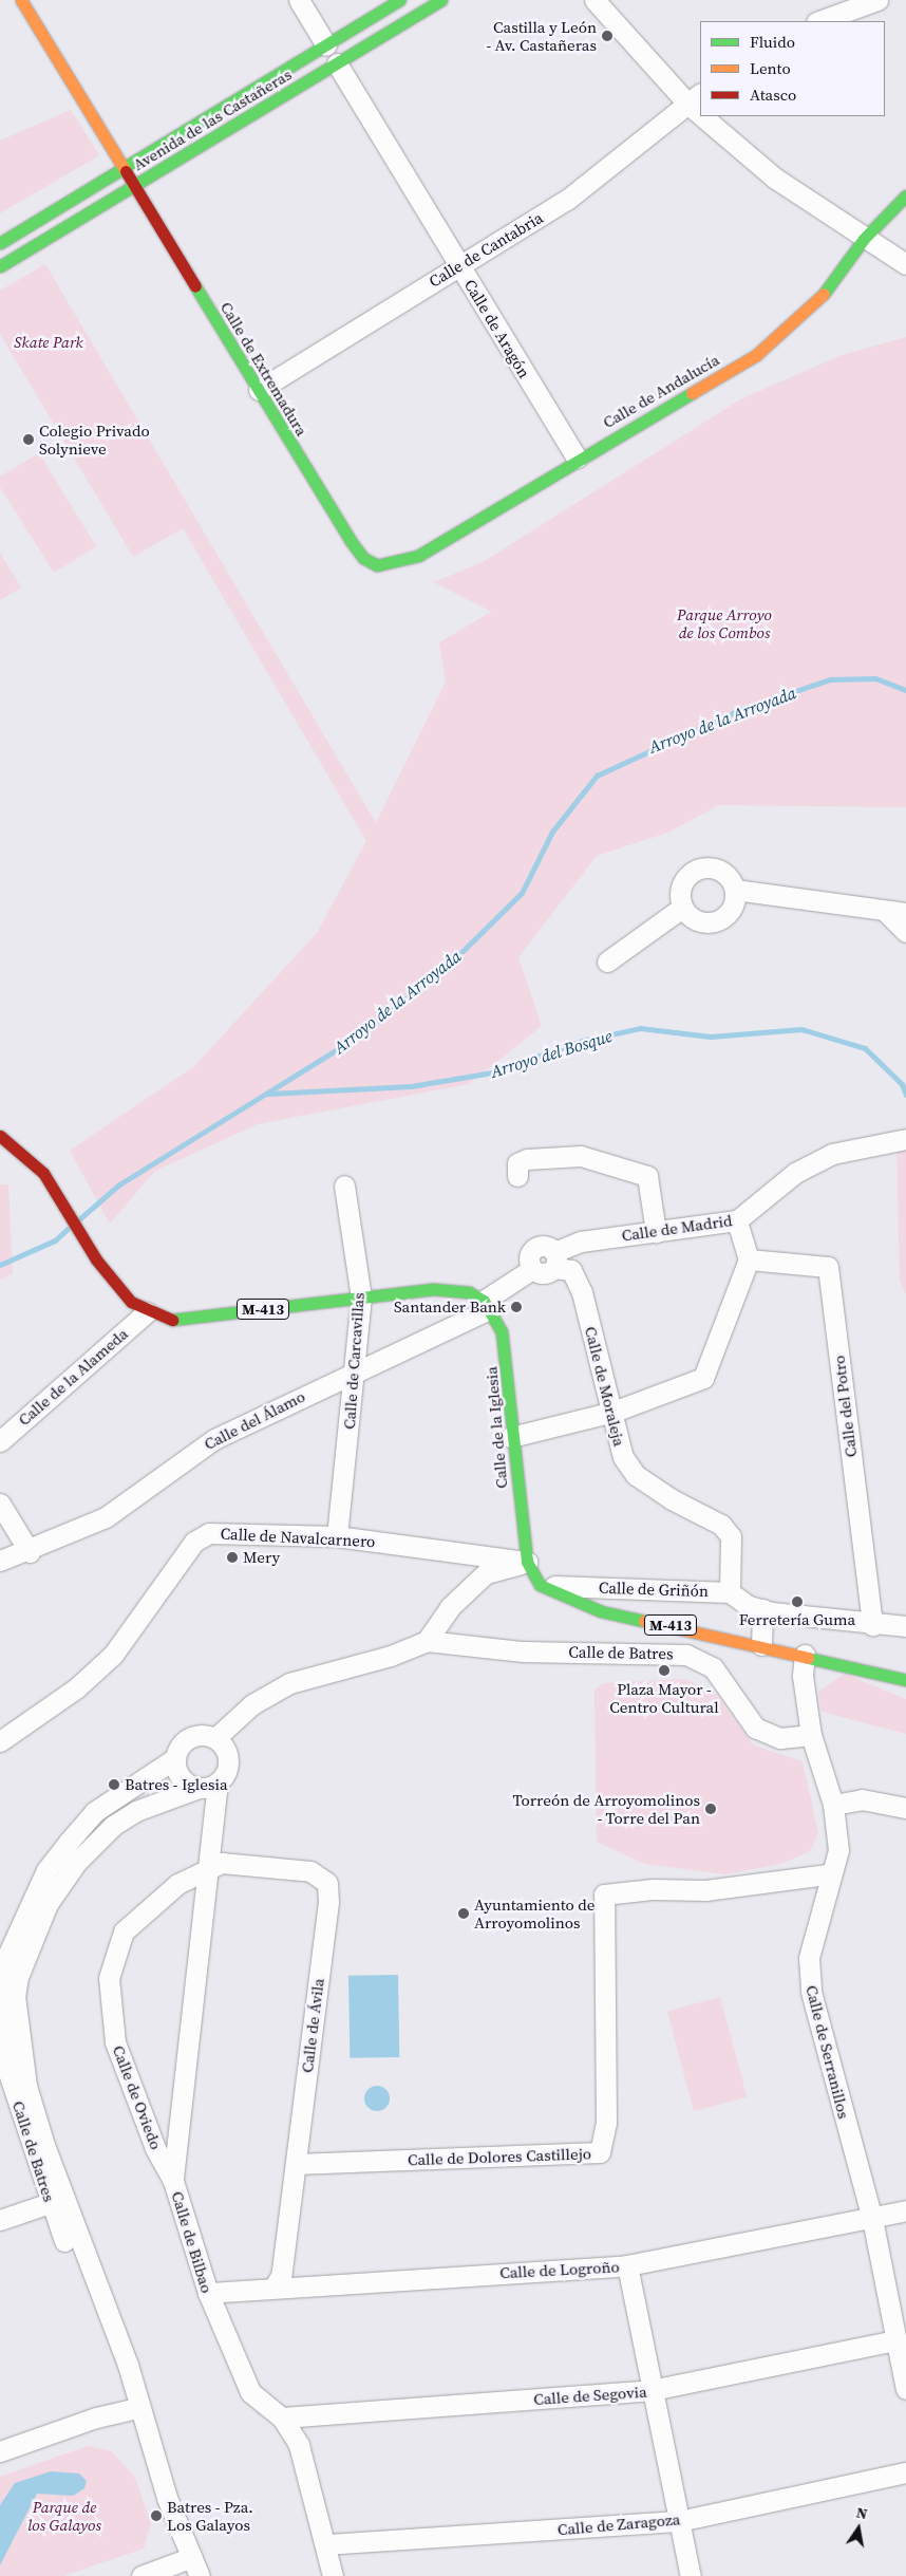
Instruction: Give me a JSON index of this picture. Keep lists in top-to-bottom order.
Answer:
{
  "streets": {
    "street": [
      "Avenida de las Castañeras",
      "Calle de Cantabria",
      "Calle de Aragón",
      "Calle de Extremadura",
      "Calle de Andalucía",
      "Calle de Madrid",
      "M-413",
      "Calle de Carcavillas",
      "Calle de la Alameda",
      "Calle de Moraleja",
      "Calle del Potro",
      "Calle del Álamo",
      "Calle de la Iglesia",
      "Calle de Navalcarnero",
      "Calle de Griñón",
      "Calle de Batres",
      "Calle de Ávila",
      "Calle de Serranillos",
      "Calle de Oviedo",
      "Calle de Dolores Castillejo",
      "Calle de Bilbao",
      "Calle de Logroño",
      "Calle de Segovia",
      "Calle de Zaragoza"
    ]
  },
  "crossings": [
    ["Avenida de las Castañeras", "Calle de Aragón"],
    ["Avenida de las Castañeras", "Calle de Extremadura"],
    ["Calle de Cantabria", "Calle de Aragón"],
    ["Calle de Cantabria", "Calle de Extremadura"],
    ["Calle de Aragón", "Calle de Andalucía"],
    ["Calle de Extremadura", "Calle de Andalucía"],
    ["Calle de Madrid", "Calle de Moraleja"],
    ["Calle de Madrid", "Calle del Álamo"],
    ["M-413", "Calle de Carcavillas"],
    ["M-413", "Calle de la Alameda"],
    ["M-413", "Calle del Álamo"],
    ["M-413", "Calle de la Iglesia"],
    ["M-413", "Calle de Griñón"],
    ["M-413", "Calle de Serranillos"],
    ["Calle de Carcavillas", "Calle del Álamo"],
    ["Calle de Carcavillas", "Calle de Navalcarnero"],
    ["Calle de Moraleja", "Calle del Álamo"],
    ["Calle de Moraleja", "Calle de Griñón"],
    ["Calle del Potro", "Calle de Griñón"],
    ["Calle del Álamo", "Calle de la Iglesia"],
    ["Calle de la Iglesia", "Calle de Navalcarnero"],
    ["Calle de la Iglesia", "Calle de Griñón"],
    ["Calle de Batres", "Calle de Serranillos"],
    ["Calle de Batres", "Calle de Bilbao"],
    ["Calle de Ávila", "Calle de Oviedo"],
    ["Calle de Ávila", "Calle de Dolores Castillejo"],
    ["Calle de Ávila", "Calle de Bilbao"],
    ["Calle de Ávila", "Calle de Logroño"],
    ["Calle de Serranillos", "Calle de Dolores Castillejo"],
    ["Calle de Serranillos", "Calle de Logroño"],
    ["Calle de Serranillos", "Calle de Segovia"],
    ["Calle de Oviedo", "Calle de Bilbao"],
    ["Calle de Bilbao", "Calle de Logroño"],
    ["Calle de Bilbao", "Calle de Segovia"],
    ["Calle de Bilbao", "Calle de Zaragoza"]
  ],
  "water": ["Arroyo de la Arroyada", "Arroyo del Bosque"],
  "parks": ["Skate Park", "Parque Arroyo de los Combos", "Parque de los Galayos"],
  "places": [
    "Castilla y León - Av. Castañeras",
    "Colegio Privado Solynieve",
    "Santander Bank",
    "Mery",
    "Ferretería Guma",
    "Plaza Mayor - Centro Cultural",
    "Batres - Iglesia",
    "Torreón de Arroyomolinos - Torre del Pan",
    "Ayuntamiento de Arroyomolinos",
    "Batres - Pza. Los Galayos"
  ],
  "legend": ["Fluido", "Lento", "Atasco"],
  "north": "top"
}
